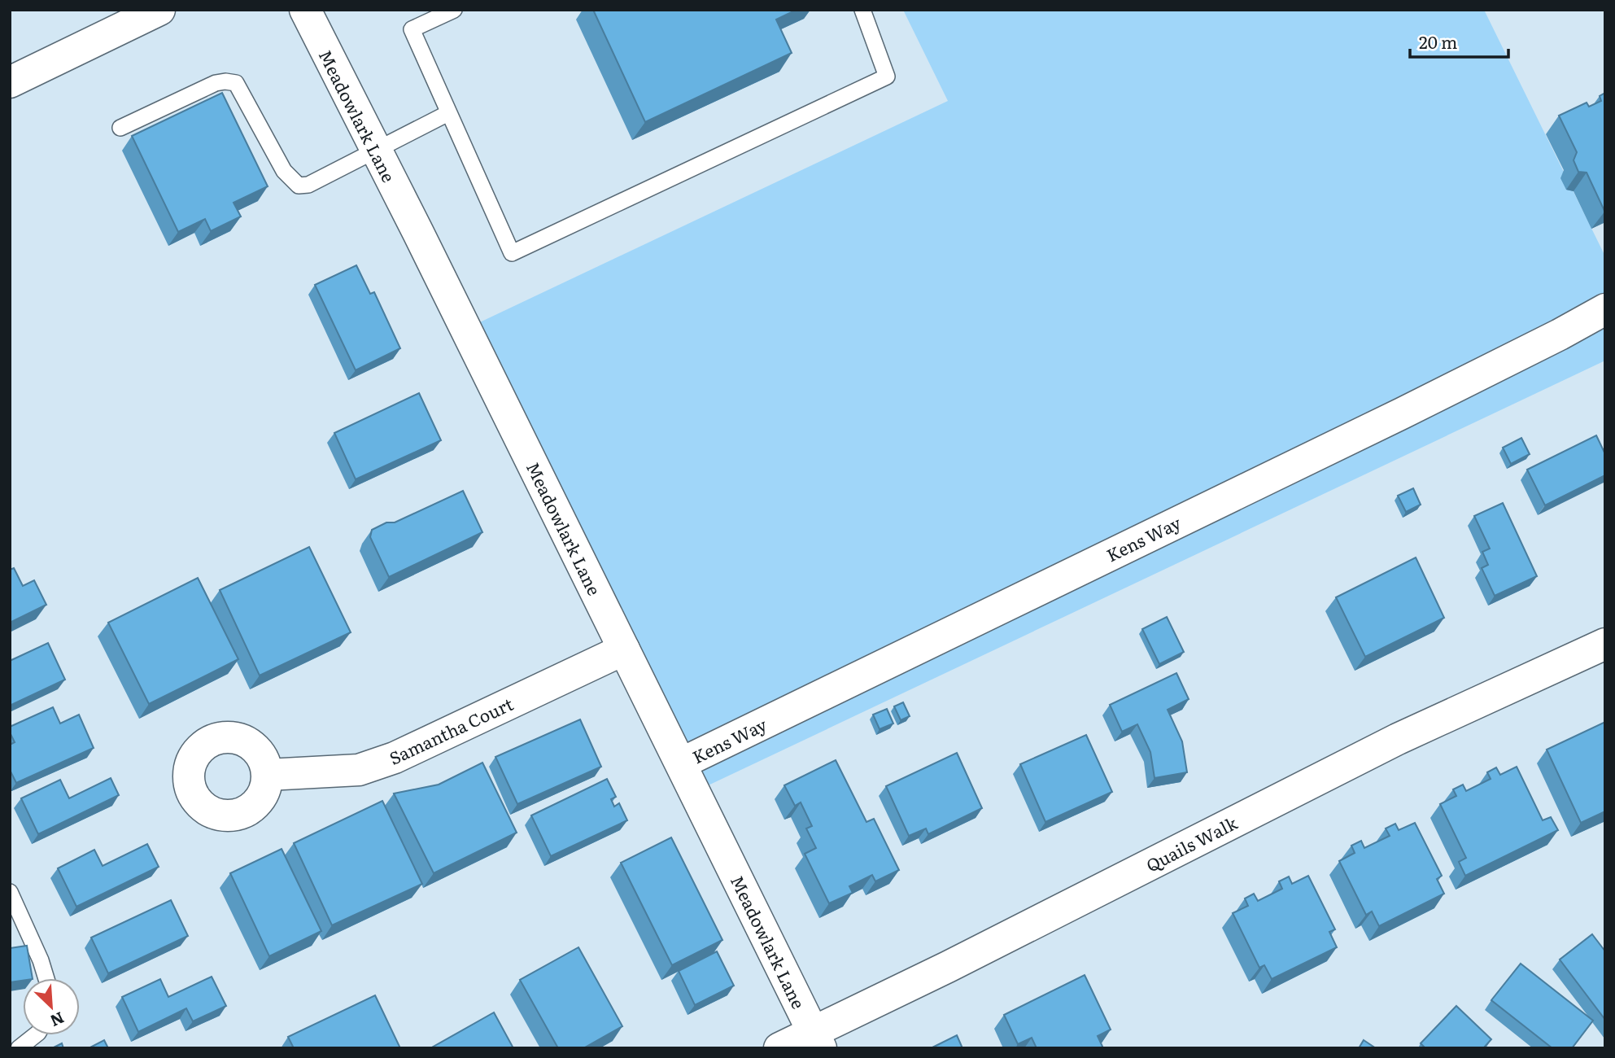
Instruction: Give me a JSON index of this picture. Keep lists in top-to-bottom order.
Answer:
{
  "streets": {
    "street": [
      "Meadowlark Lane",
      "Kens Way",
      "Samantha Court",
      "Quails Walk"
    ]
  },
  "crossings": [
    ["Meadowlark Lane", "Kens Way"],
    ["Meadowlark Lane", "Samantha Court"],
    ["Meadowlark Lane", "Quails Walk"]
  ],
  "scale_bar": "20 m",
  "north": "bottom right"
}
